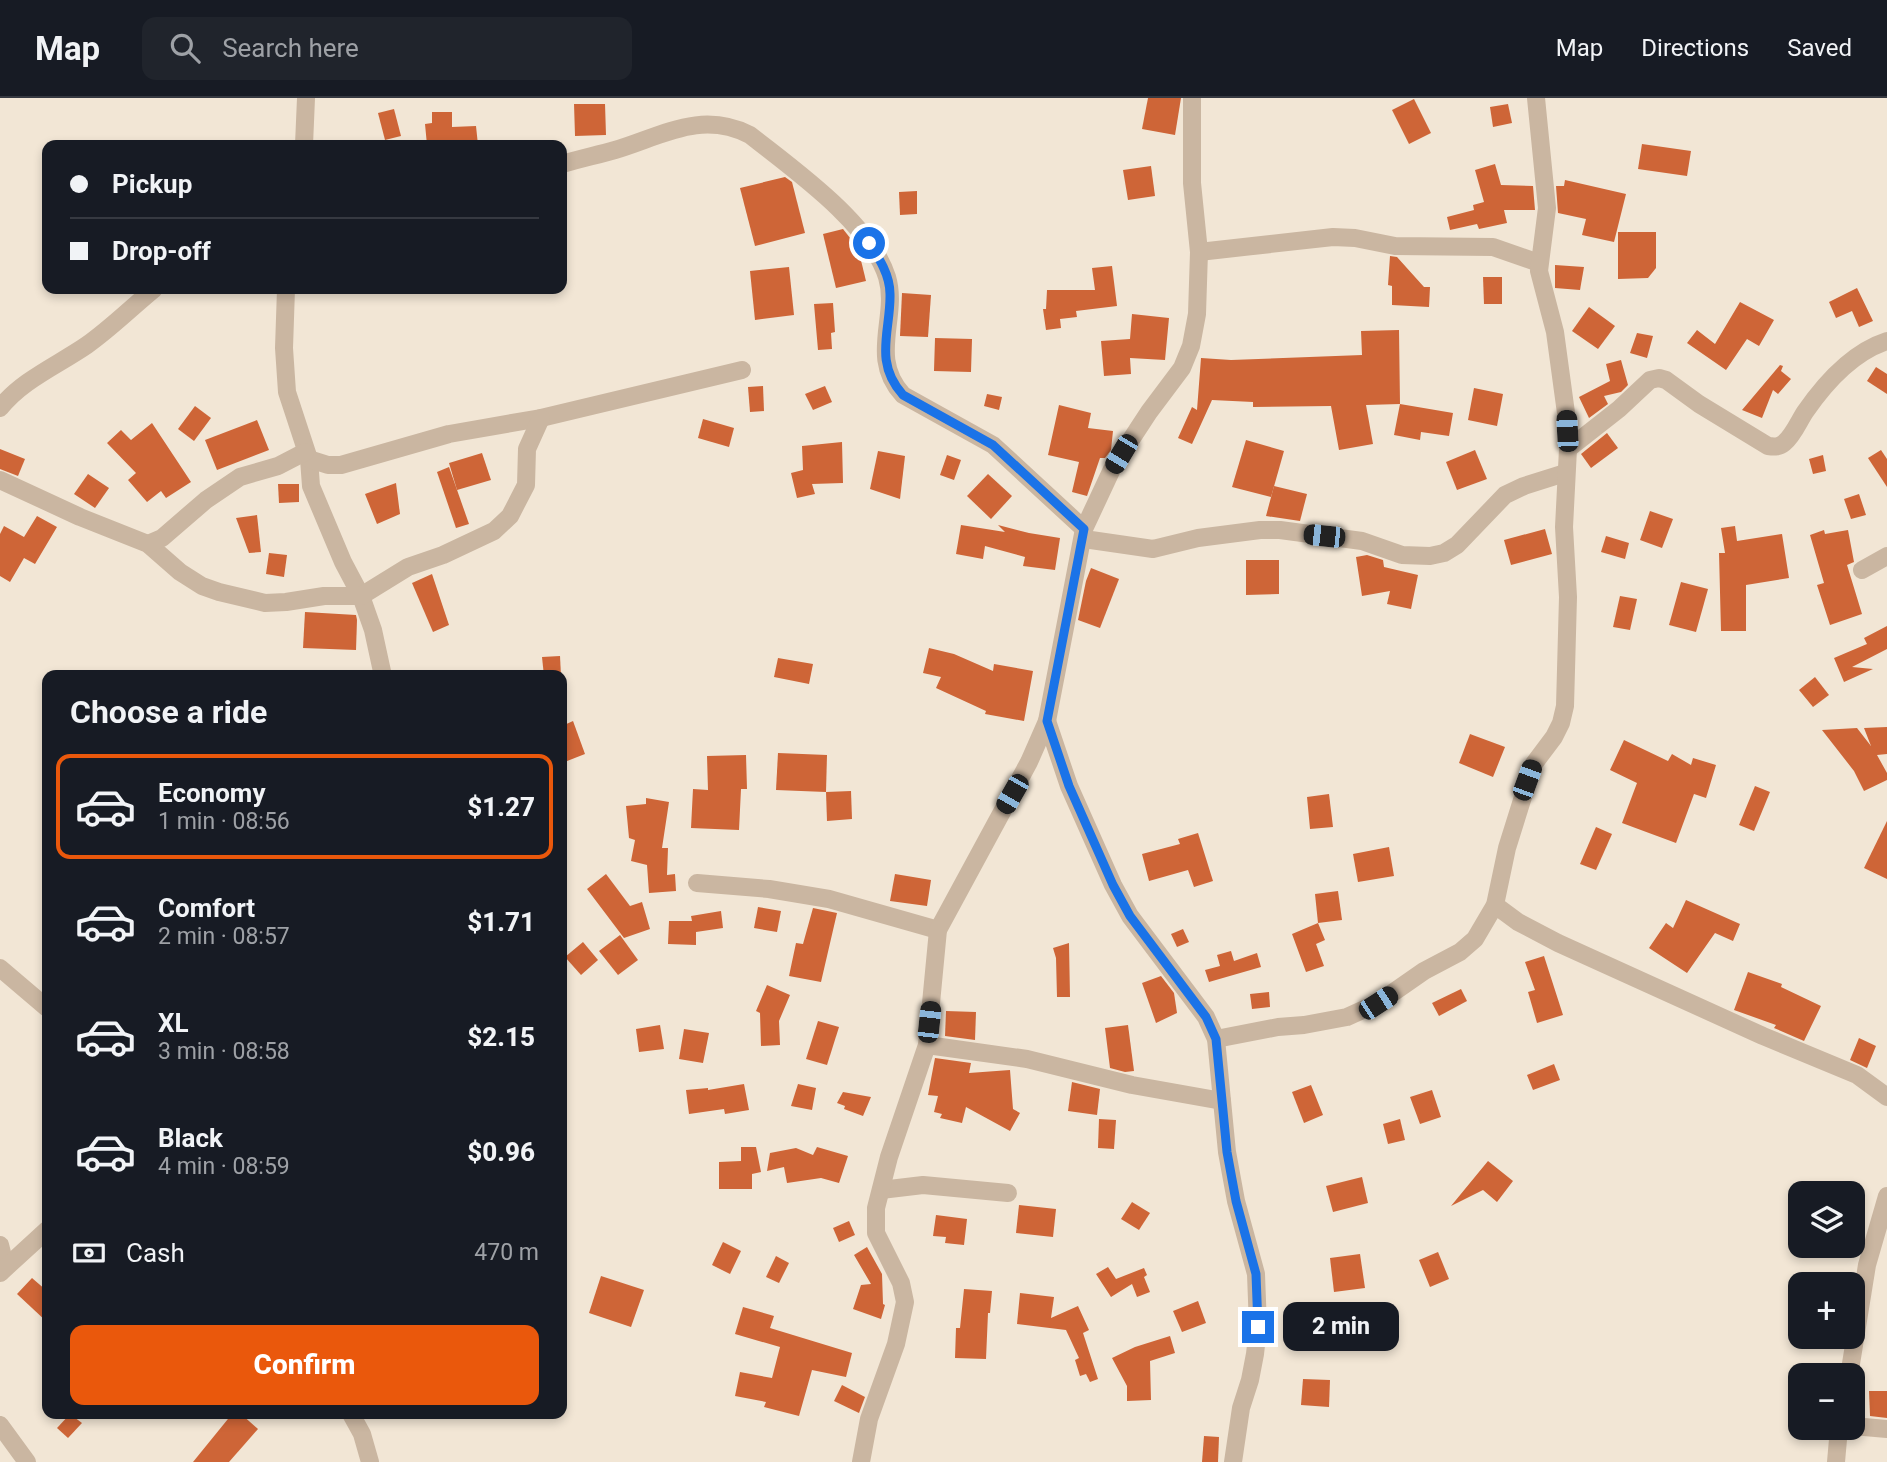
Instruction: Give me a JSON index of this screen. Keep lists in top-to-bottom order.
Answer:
{
  "page": {
    "header": "Map",
    "search": "Search here",
    "nav": ["Map", "Directions", "Saved"],
    "banner": ["Pickup", "Drop-off"],
    "heading": "Choose a ride",
    "list": [
      {
        "name": "Economy",
        "note": "1 min · 08:56",
        "value": "$1.27"
      },
      {
        "name": "Comfort",
        "note": "2 min · 08:57",
        "value": "$1.71"
      },
      {
        "name": "XL",
        "note": "3 min · 08:58",
        "value": "$2.15"
      },
      {
        "name": "Black",
        "note": "4 min · 08:59",
        "value": "$0.96"
      }
    ],
    "map_buttons": ["+", "−"],
    "pay": ["Cash", "470 m"],
    "bubble": "2 min",
    "buttons": "Confirm"
  }
}
